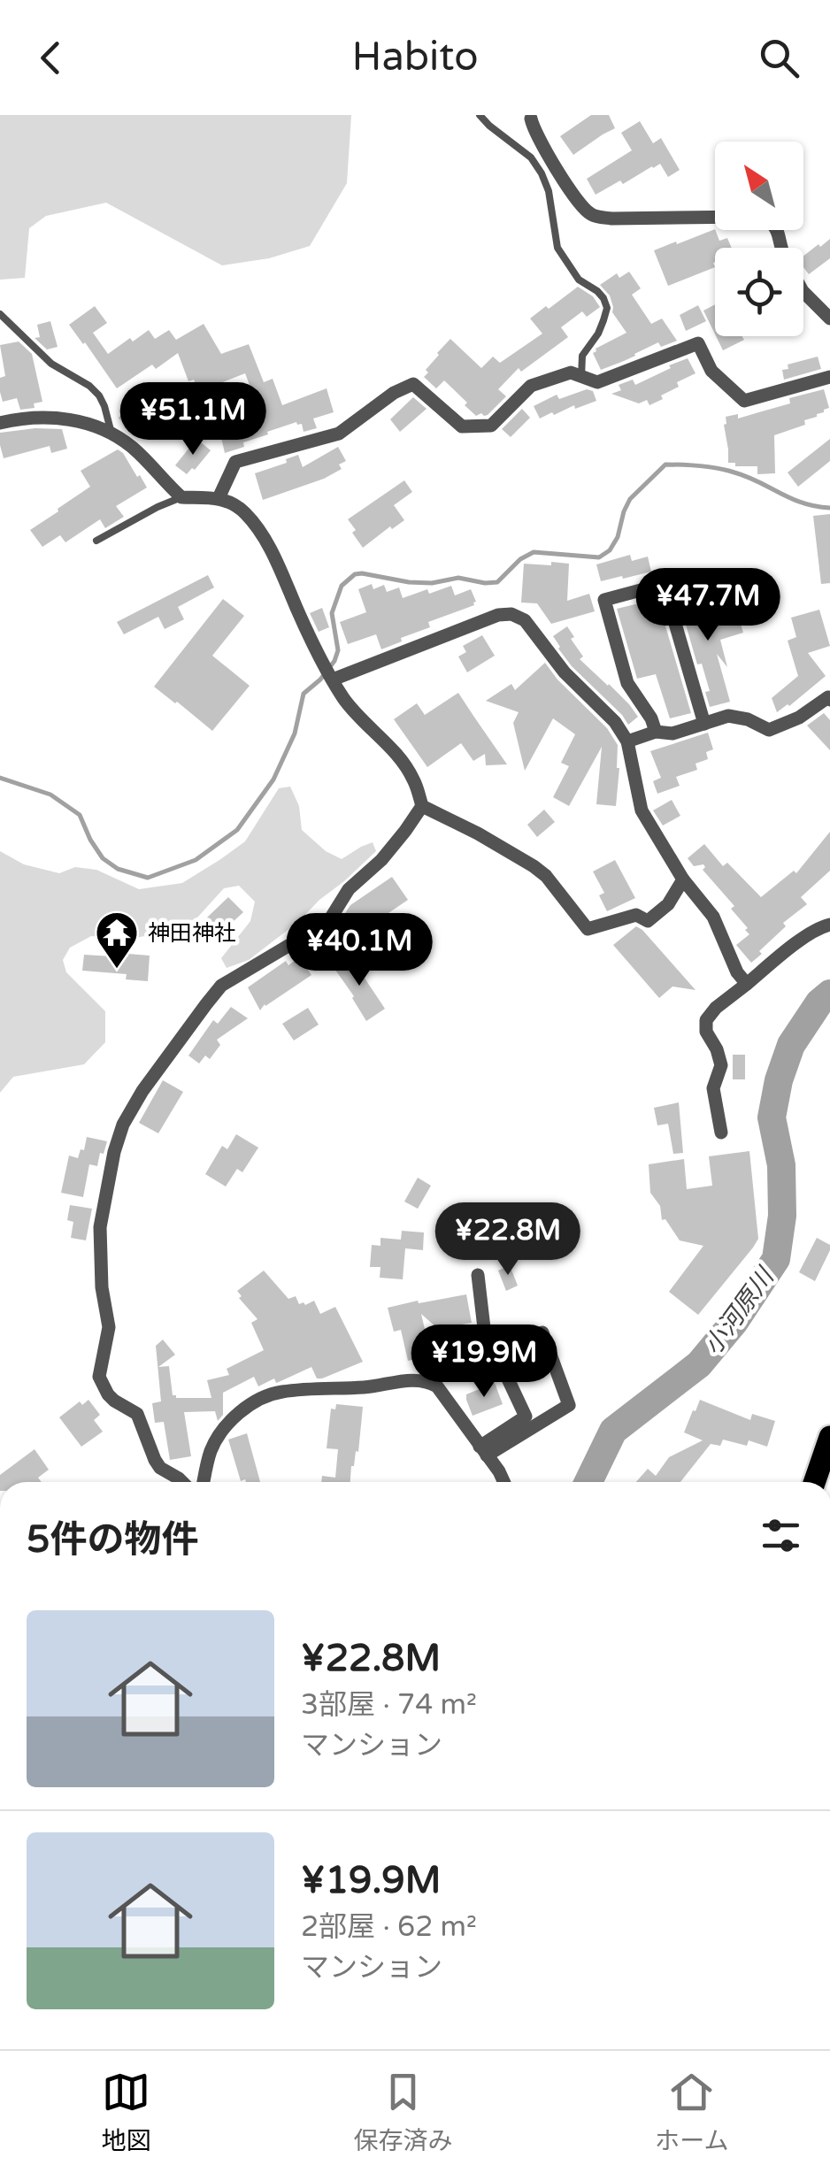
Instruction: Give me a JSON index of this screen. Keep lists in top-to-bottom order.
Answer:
{
  "water": ["小河原川"],
  "places": {
    "temple": ["神田神社"]
  },
  "north": "top left",
  "page": {
    "header": "Habito",
    "price": [
      "¥51.1M",
      "¥47.7M",
      "¥40.1M",
      "¥22.8M",
      "¥19.9M"
    ],
    "heading": "5件の物件",
    "list": [
      {
        "name": "¥22.8M",
        "note": "3部屋 · 74 m² · マンション"
      },
      {
        "name": "¥19.9M",
        "note": "2部屋 · 62 m² · マンション"
      }
    ],
    "tabs": ["地図", "保存済み", "ホーム"]
  }
}
